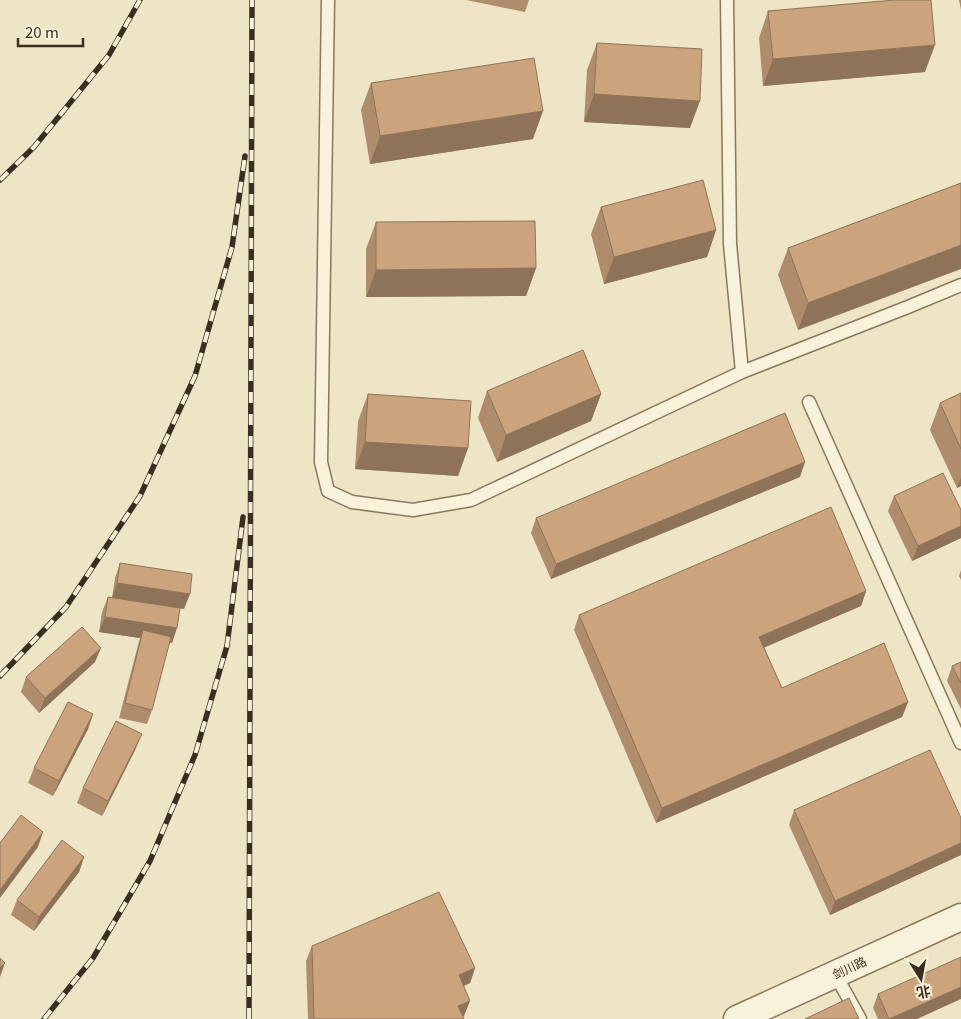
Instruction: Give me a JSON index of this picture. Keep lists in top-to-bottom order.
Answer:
{
  "streets": {
    "street": ["剑川路"]
  },
  "scale_bar": "20 m",
  "north": "bottom"
}
